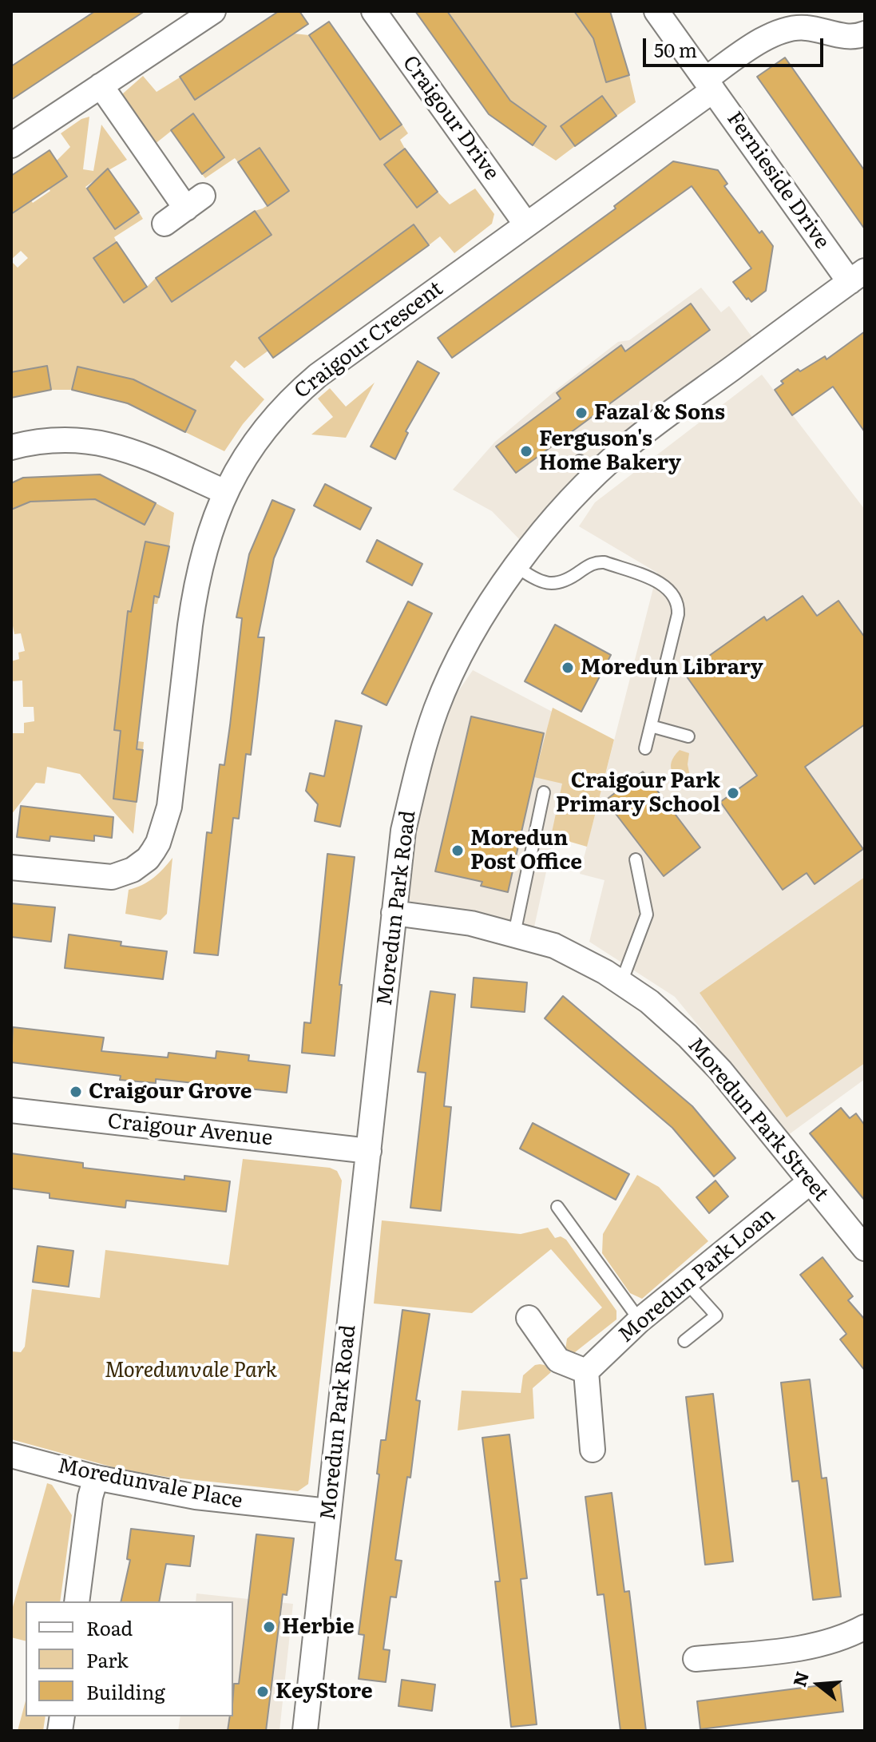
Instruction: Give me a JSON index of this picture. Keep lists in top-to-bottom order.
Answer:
{
  "streets": {
    "street": [
      "Craigour Drive",
      "Fernieside Drive",
      "Craigour Crescent",
      "Moredun Park Road",
      "Moredun Park Street",
      "Craigour Avenue",
      "Moredun Park Loan",
      "Moredunvale Place"
    ]
  },
  "crossings": [
    ["Craigour Drive", "Craigour Crescent"],
    ["Fernieside Drive", "Craigour Crescent"],
    ["Fernieside Drive", "Moredun Park Road"],
    ["Moredun Park Road", "Moredun Park Street"],
    ["Moredun Park Road", "Craigour Avenue"],
    ["Moredun Park Road", "Moredunvale Place"],
    ["Moredun Park Street", "Moredun Park Loan"]
  ],
  "parks": ["Moredunvale Park"],
  "places": [
    "Fazal & Sons",
    "Ferguson's Home Bakery",
    "Moredun Library",
    "Craigour Park Primary School",
    "Moredun Post Office",
    "Craigour Grove",
    "Herbie",
    "KeyStore"
  ],
  "legend": ["Road", "Park", "Building"],
  "scale_bar": "50 m",
  "north": "left"
}
